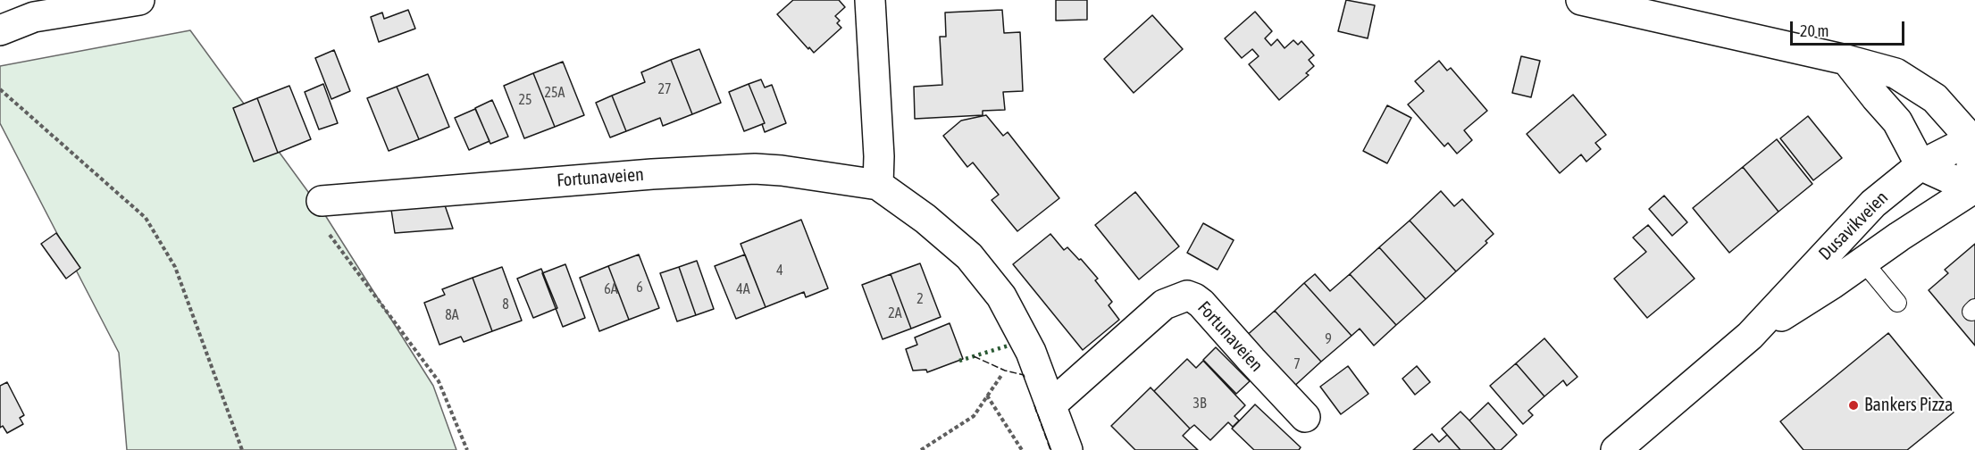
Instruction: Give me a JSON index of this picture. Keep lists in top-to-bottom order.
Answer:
{
  "streets": {
    "street": ["Fortunaveien", "Dusavikveien"]
  },
  "places": ["Bankers Pizza"],
  "house_numbers": [
    "27",
    "25A",
    "25",
    "4",
    "6",
    "6A",
    "4A",
    "2",
    "8",
    "2A",
    "8A",
    "9",
    "7",
    "3B"
  ],
  "scale_bar": "20 m"
}
